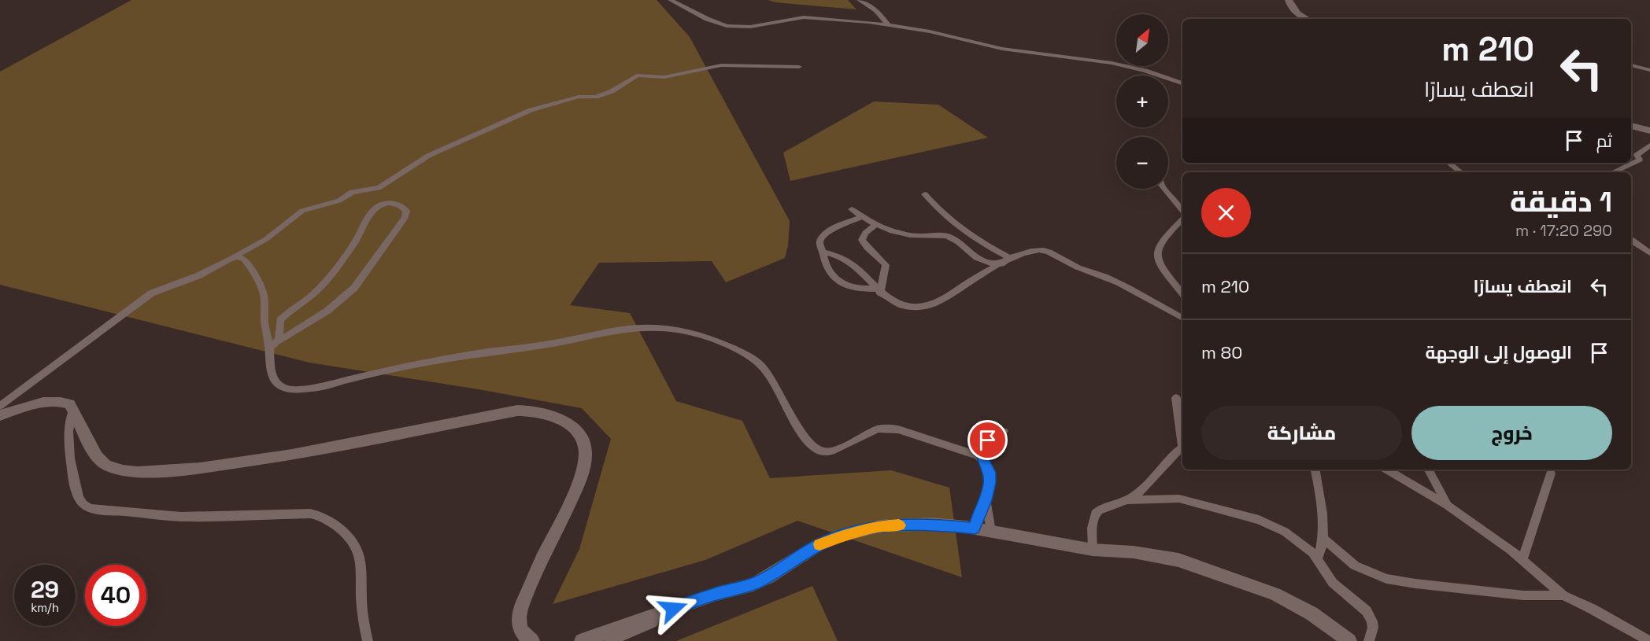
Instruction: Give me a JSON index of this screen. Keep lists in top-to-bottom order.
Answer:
{
  "north": "top right",
  "page": {
    "map_buttons": ["+", "−"],
    "turn": ["210 m", "انعطف يسارًا"],
    "then": "ثم",
    "heading": ["1 دقيقة", "290 m · 17:20"],
    "list": [
      {
        "name": "انعطف يسارًا",
        "value": "210 m"
      },
      {
        "name": "الوصول إلى الوجهة",
        "value": "80 m"
      }
    ],
    "buttons": ["خروج", "مشاركة"],
    "speed": "29 km/h",
    "limit": "40"
  }
}
